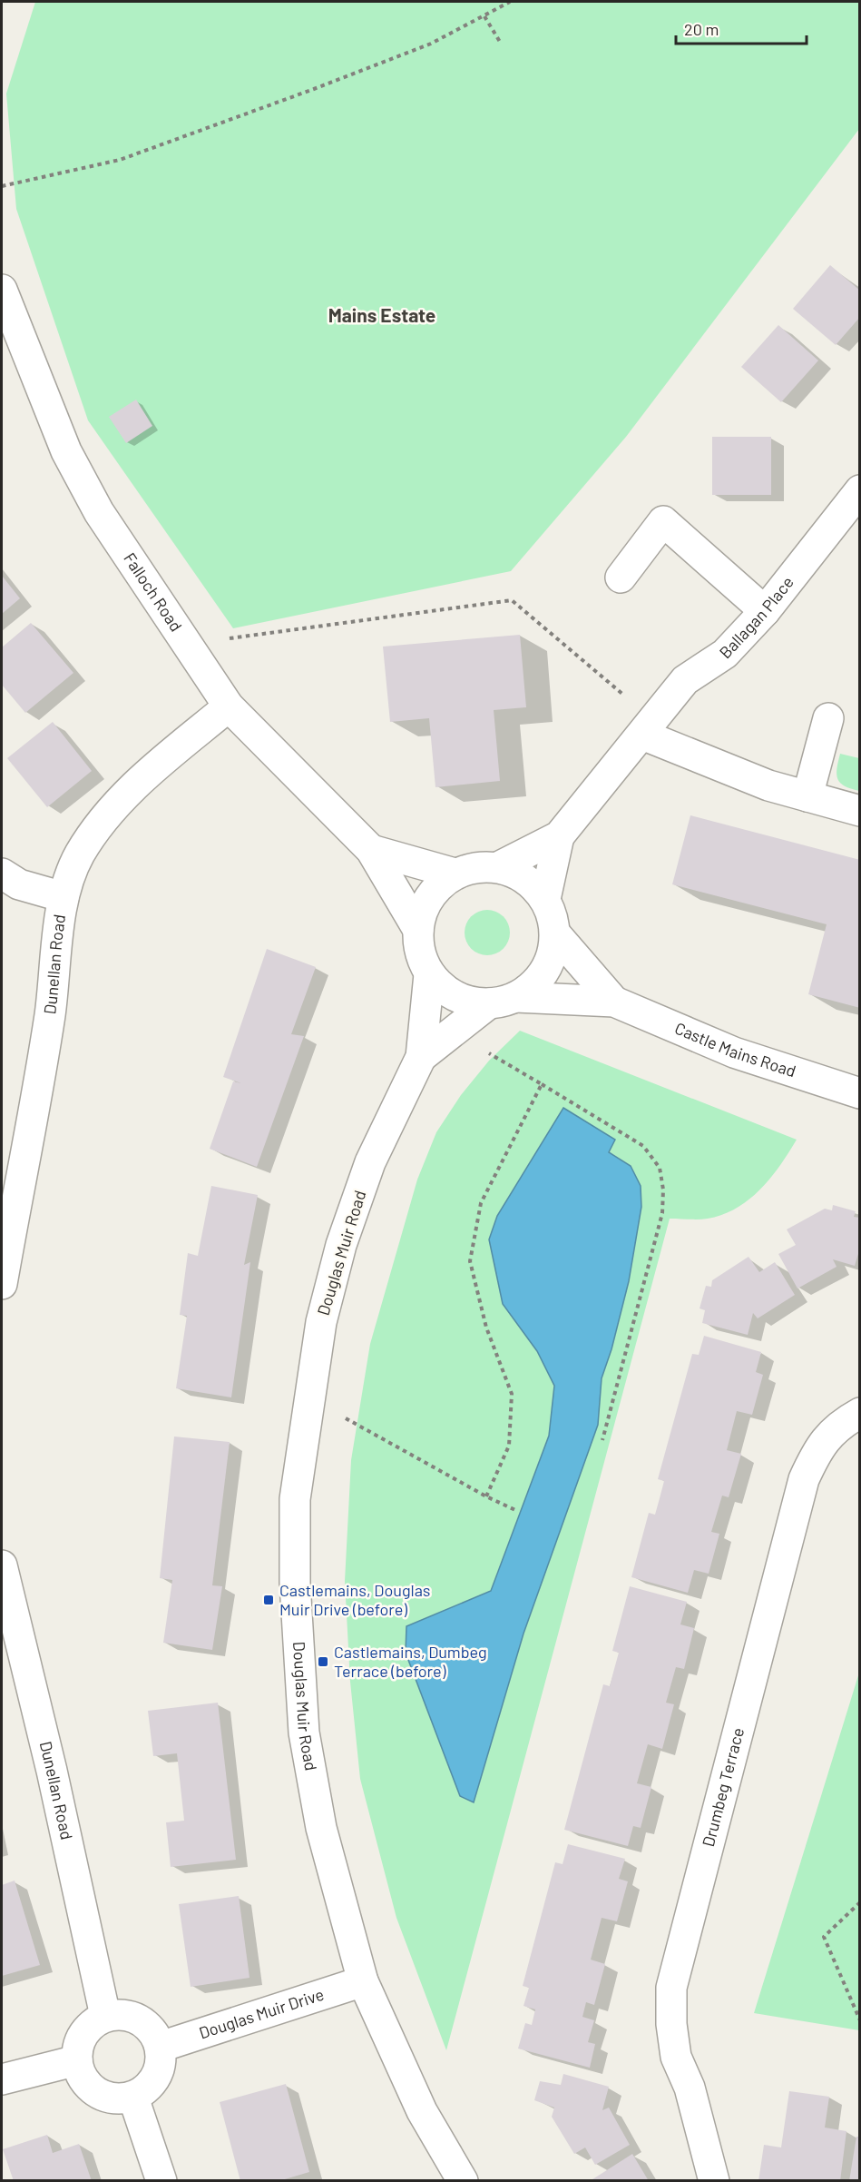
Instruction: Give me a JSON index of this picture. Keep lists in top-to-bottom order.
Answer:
{
  "streets": {
    "street": [
      "Falloch Road",
      "Ballagan Place",
      "Dunellan Road",
      "Castle Mains Road",
      "Douglas Muir Road",
      "Drumbeg Terrace",
      "Douglas Muir Drive"
    ]
  },
  "crossings": [
    ["Falloch Road", "Ballagan Place"],
    ["Falloch Road", "Dunellan Road"],
    ["Falloch Road", "Castle Mains Road"],
    ["Falloch Road", "Douglas Muir Road"],
    ["Ballagan Place", "Castle Mains Road"],
    ["Ballagan Place", "Douglas Muir Road"],
    ["Dunellan Road", "Douglas Muir Drive"],
    ["Castle Mains Road", "Douglas Muir Road"],
    ["Douglas Muir Road", "Douglas Muir Drive"]
  ],
  "districts": ["Mains Estate"],
  "places": {
    "transit": ["Castlemains, Douglas Muir Drive (before)", "Castlemains, Dumbeg Terrace (before)"]
  },
  "scale_bar": "20 m"
}
